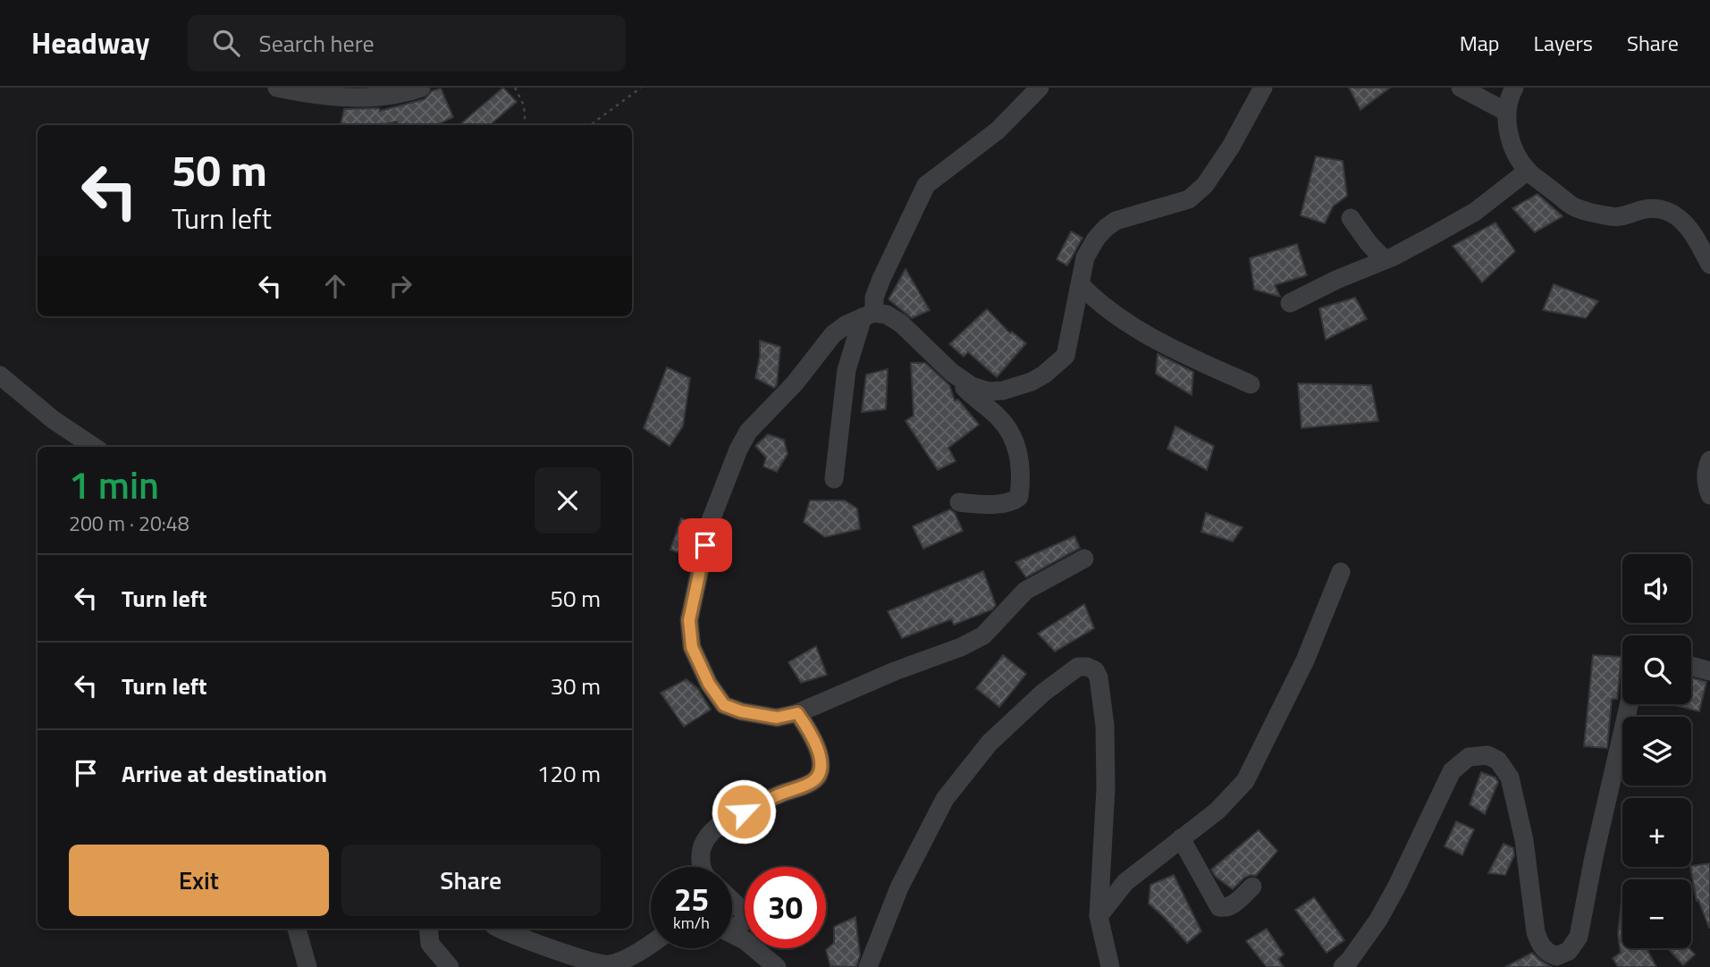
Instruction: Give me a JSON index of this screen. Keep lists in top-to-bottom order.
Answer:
{
  "page": {
    "header": "Headway",
    "search": "Search here",
    "nav": ["Map", "Layers", "Share"],
    "turn": ["50 m", "Turn left"],
    "heading": ["1 min", "200 m · 20:48"],
    "list": [
      {
        "name": "Turn left",
        "value": "50 m"
      },
      {
        "name": "Turn left",
        "value": "30 m"
      },
      {
        "name": "Arrive at destination",
        "value": "120 m"
      }
    ],
    "map_buttons": ["+", "−"],
    "buttons": ["Exit", "Share"],
    "speed": "25 km/h",
    "limit": "30"
  }
}
